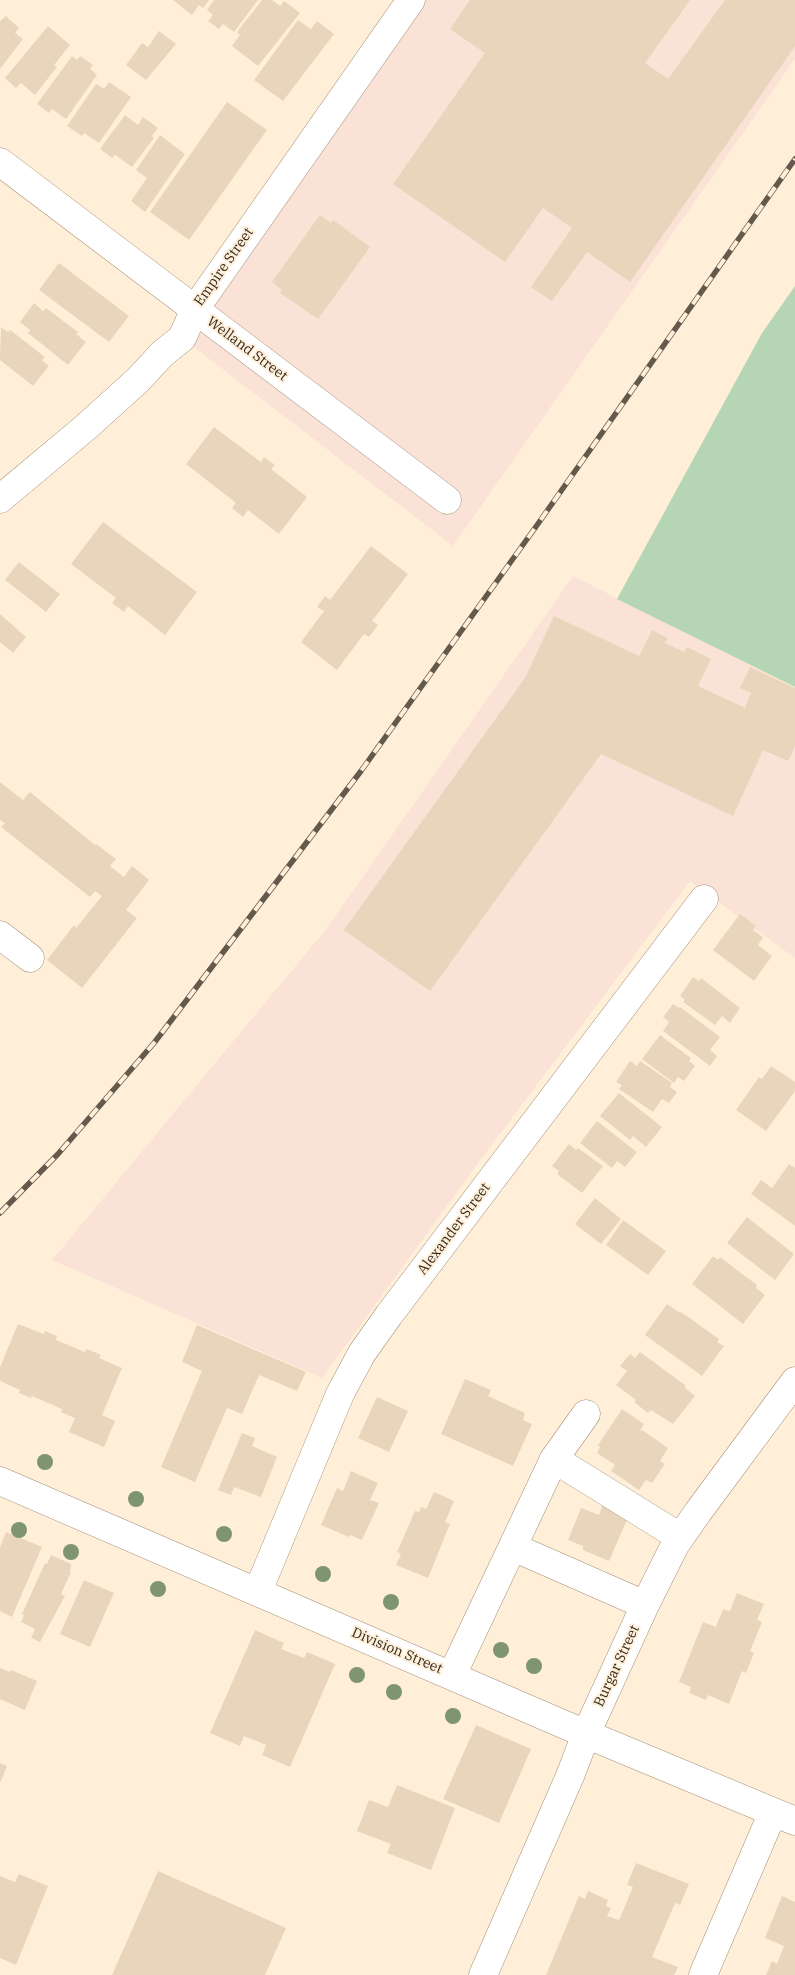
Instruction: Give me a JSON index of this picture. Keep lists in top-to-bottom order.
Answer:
{
  "streets": {
    "street": [
      "Empire Street",
      "Welland Street",
      "Alexander Street",
      "Division Street",
      "Burgar Street"
    ]
  },
  "crossings": [
    ["Empire Street", "Welland Street"],
    ["Alexander Street", "Division Street"],
    ["Division Street", "Burgar Street"]
  ]
}
